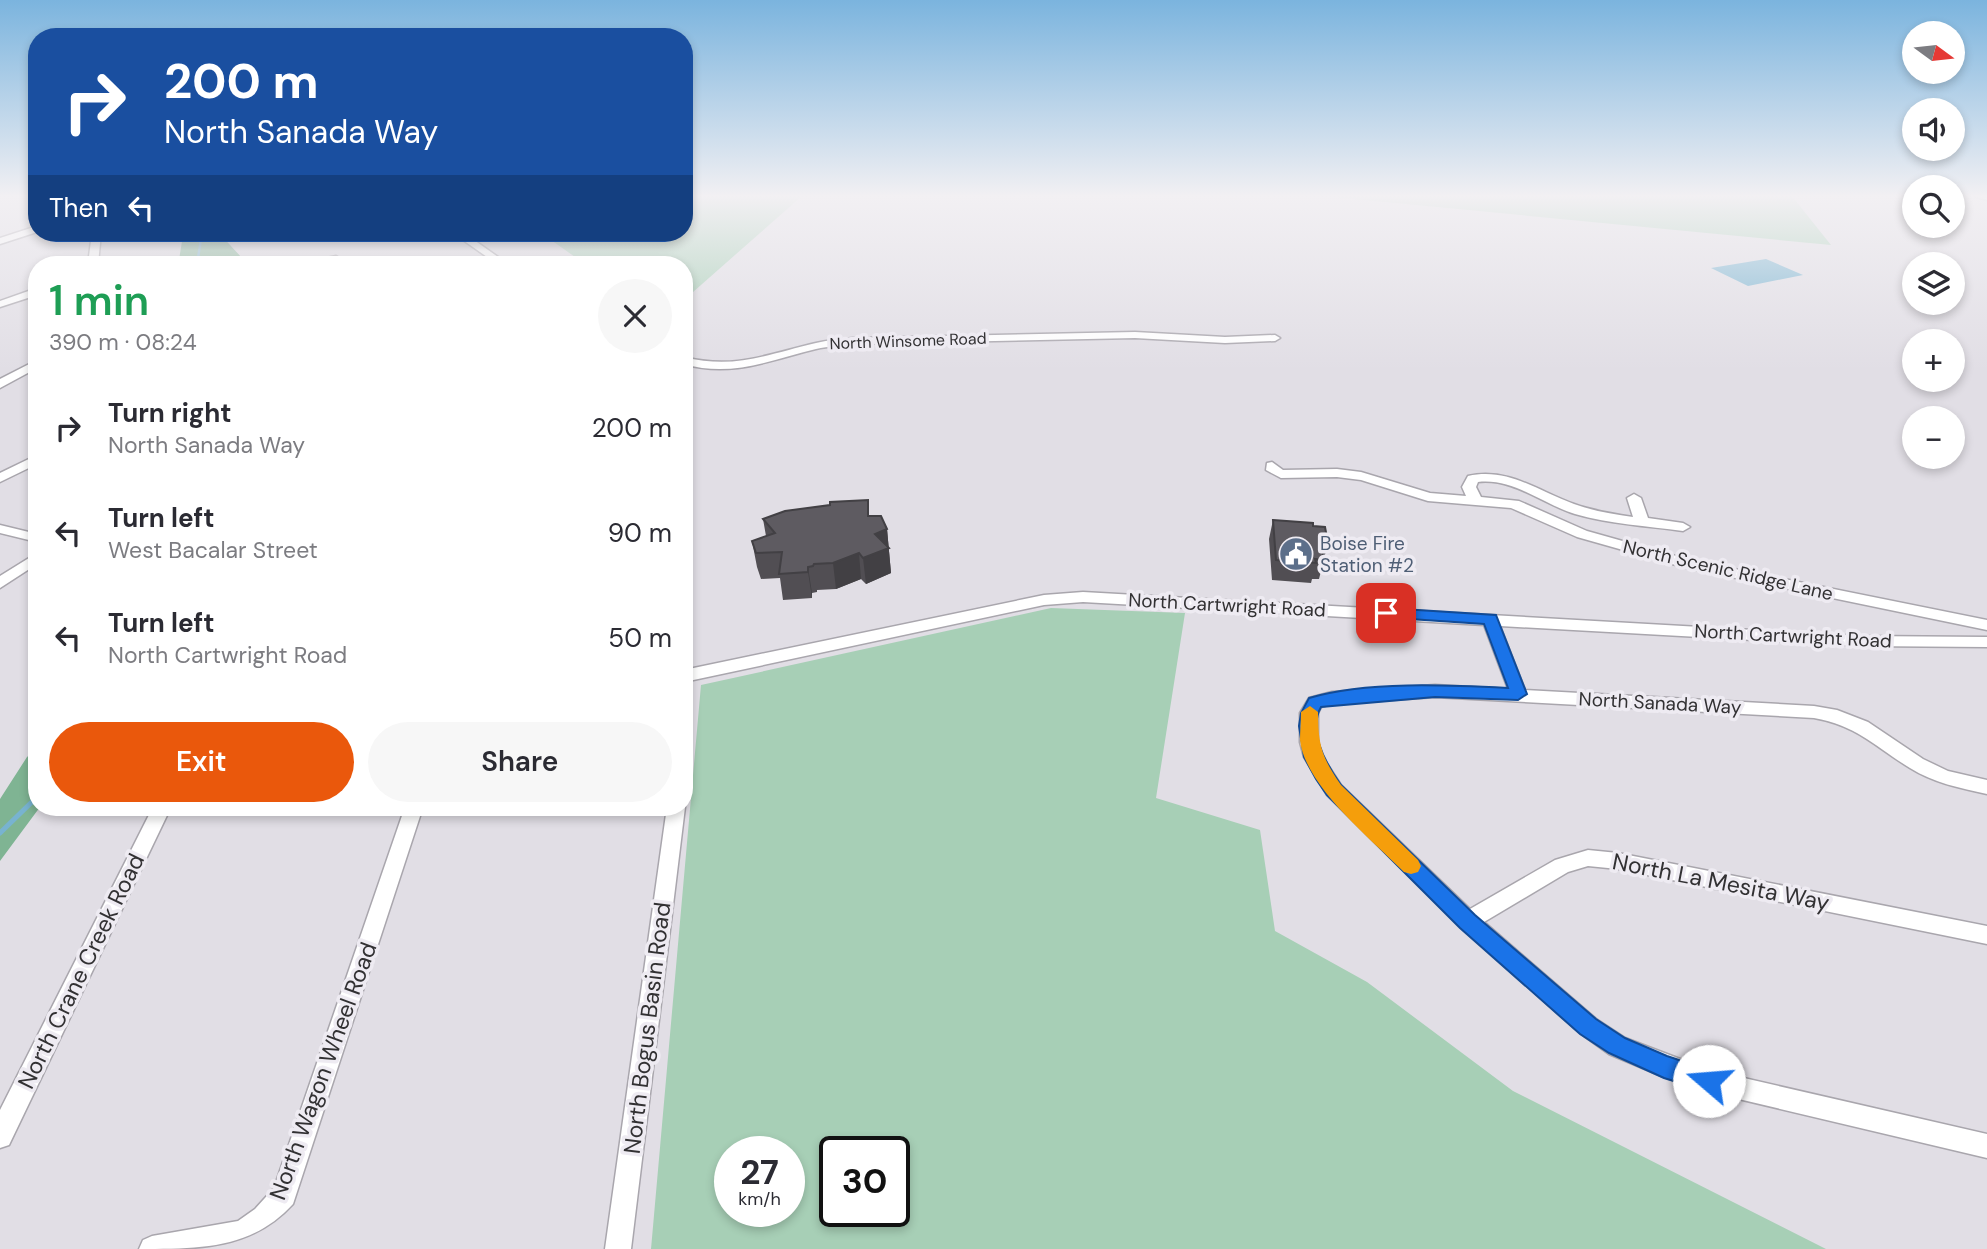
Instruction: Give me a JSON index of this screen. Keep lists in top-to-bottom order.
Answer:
{
  "streets": {
    "street": [
      "North Winsome Road",
      "North Scenic Ridge Lane",
      "North Cartwright Road",
      "North Sanada Way",
      "North La Mesita Way",
      "North Crane Creek Road",
      "North Bogus Basin Road",
      "North Wagon Wheel Road"
    ]
  },
  "crossings": [
    ["North Sanada Way", "North La Mesita Way"]
  ],
  "places": {
    "public building": ["Boise Fire Station #2"]
  },
  "north": "right",
  "page": {
    "map_buttons": ["+", "−"],
    "turn": ["200 m", "North Sanada Way"],
    "then": "Then",
    "heading": ["1 min", "390 m · 08:24"],
    "list": [
      {
        "name": "Turn right",
        "note": "North Sanada Way",
        "value": "200 m"
      },
      {
        "name": "Turn left",
        "note": "West Bacalar Street",
        "value": "90 m"
      },
      {
        "name": "Turn left",
        "note": "North Cartwright Road",
        "value": "50 m"
      }
    ],
    "buttons": ["Exit", "Share"],
    "speed": "27 km/h",
    "limit": "30"
  }
}
